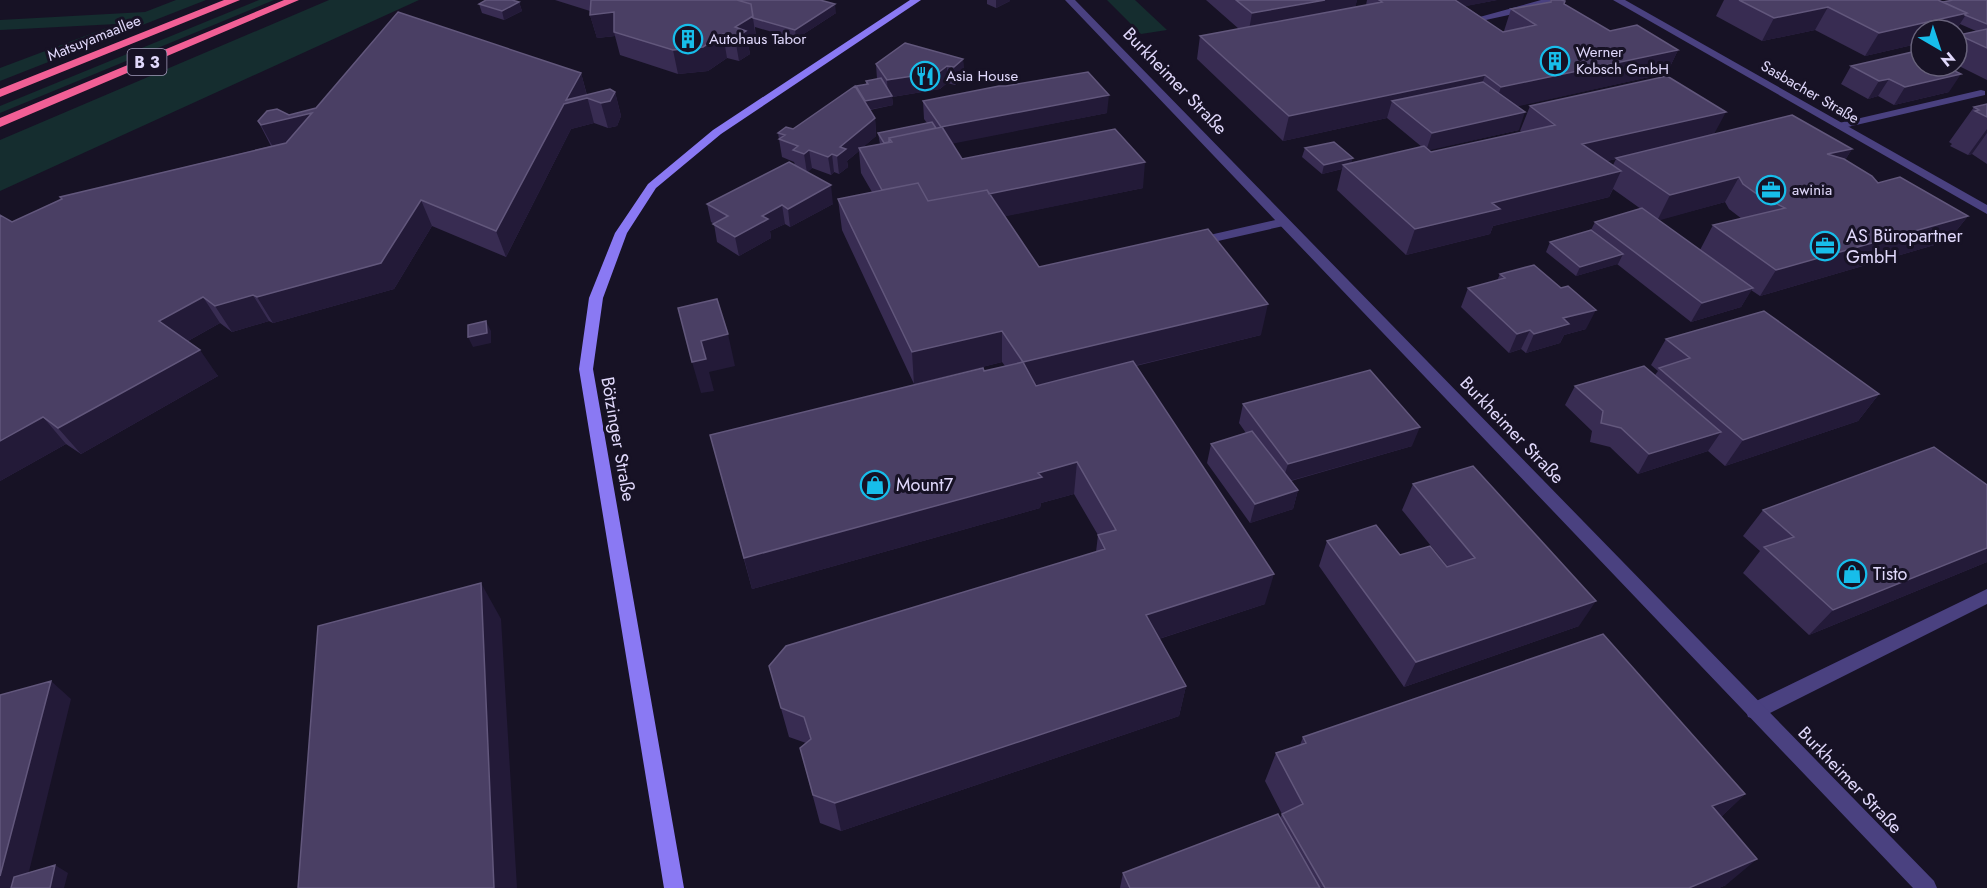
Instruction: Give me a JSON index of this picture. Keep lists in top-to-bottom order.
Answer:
{
  "streets": {
    "highway": ["Matsuyamaallee", "B 3"],
    "street": ["Burkheimer Straße", "Sasbacher Straße", "Bötzinger Straße"]
  },
  "places": {
    "building": ["Autohaus Tabor", "Werner Kobsch GmbH"],
    "restaurant": ["Asia House"],
    "office": ["awinia", "AS Büropartner GmbH"],
    "shop": ["Mount7", "Tisto"]
  },
  "north": "bottom right"
}
